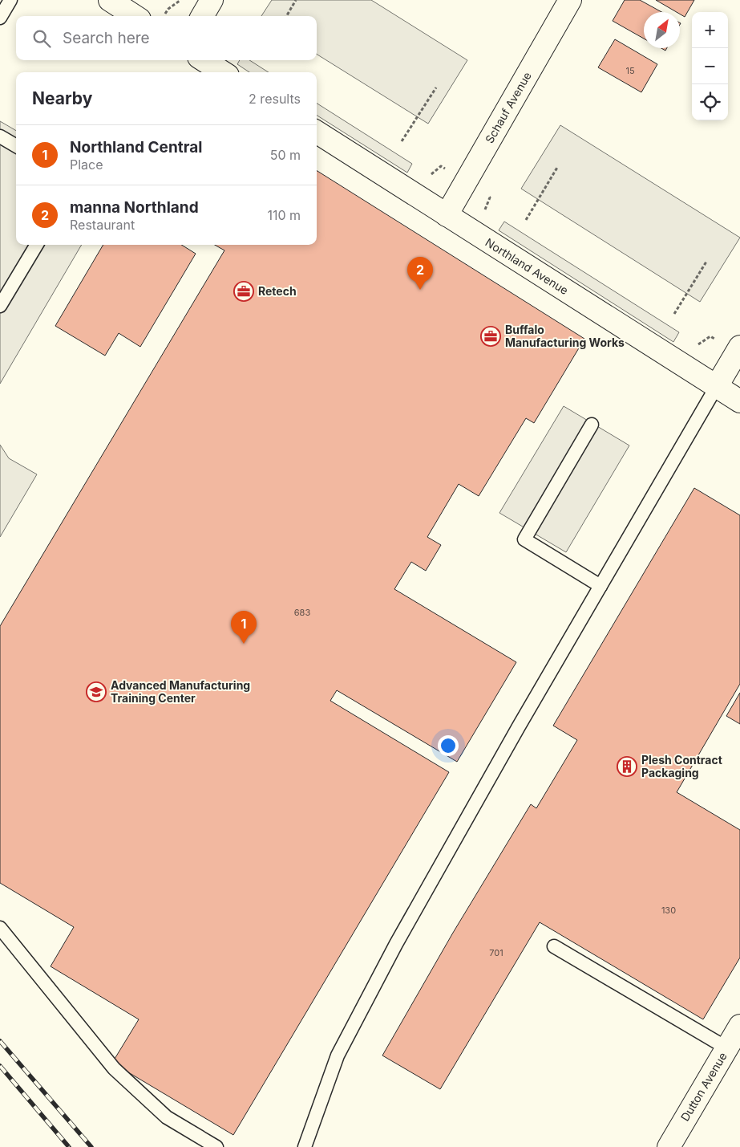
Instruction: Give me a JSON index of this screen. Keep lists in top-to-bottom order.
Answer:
{
  "streets": {
    "street": ["Schauf Avenue", "Northland Avenue", "Dutton Avenue"]
  },
  "crossings": [
    ["Schauf Avenue", "Northland Avenue"]
  ],
  "places": {
    "office": ["Retech", "Buffalo Manufacturing Works"],
    "school or university": ["Advanced Manufacturing Training Center"],
    "building": ["Plesh Contract Packaging"]
  },
  "house_numbers": [
    "15",
    "683",
    "130",
    "701"
  ],
  "north": "top right",
  "page": {
    "map_buttons": ["+", "−"],
    "search": "Search here",
    "heading": ["Nearby", "2 results"],
    "list": [
      {
        "mark": "1",
        "name": "Northland Central",
        "note": "Place",
        "value": "50 m"
      },
      {
        "mark": "2",
        "name": "manna Northland",
        "note": "Restaurant",
        "value": "110 m"
      }
    ],
    "pins": ["2", "1"]
  }
}
